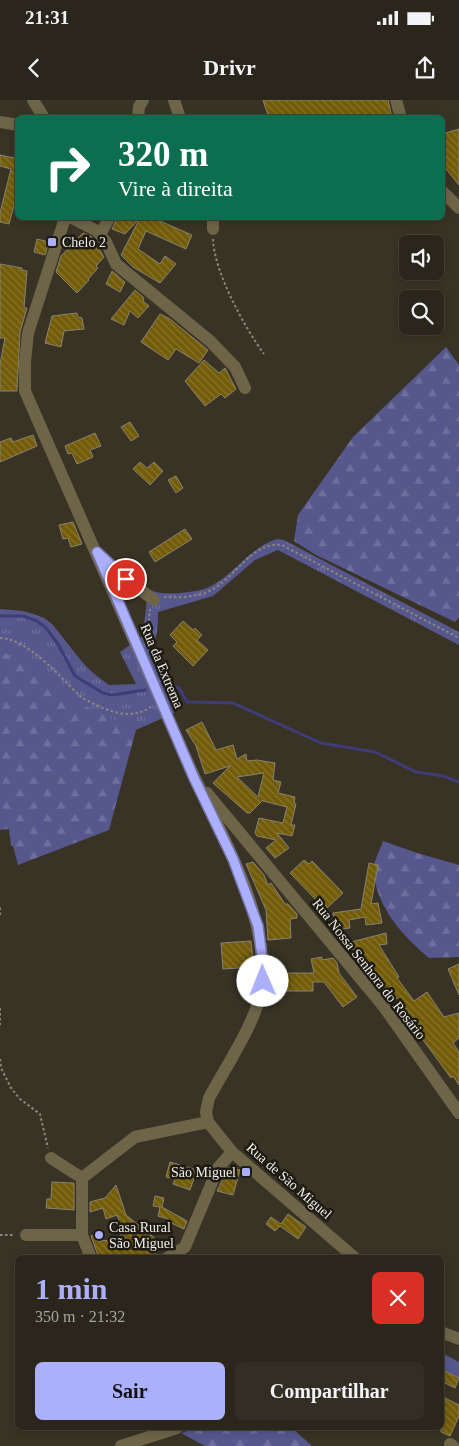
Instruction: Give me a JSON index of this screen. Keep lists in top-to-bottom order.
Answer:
{
  "streets": {
    "street": ["Rua da Extrema", "Rua Nossa Senhora do Rosário", "Rua de São Miguel"]
  },
  "crossings": [
    ["Rua da Extrema", "Rua Nossa Senhora do Rosário"],
    ["Rua da Extrema", "Rua de São Miguel"]
  ],
  "places": {
    "transit": ["Chelo 2", "São Miguel"],
    "other": ["Casa Rural São Miguel"]
  },
  "page": {
    "status": "21:31",
    "header": "Drivr",
    "turn": ["320 m", "Vire à direita"],
    "heading": ["1 min", "350 m · 21:32"],
    "buttons": ["Sair", "Compartilhar"]
  }
}
